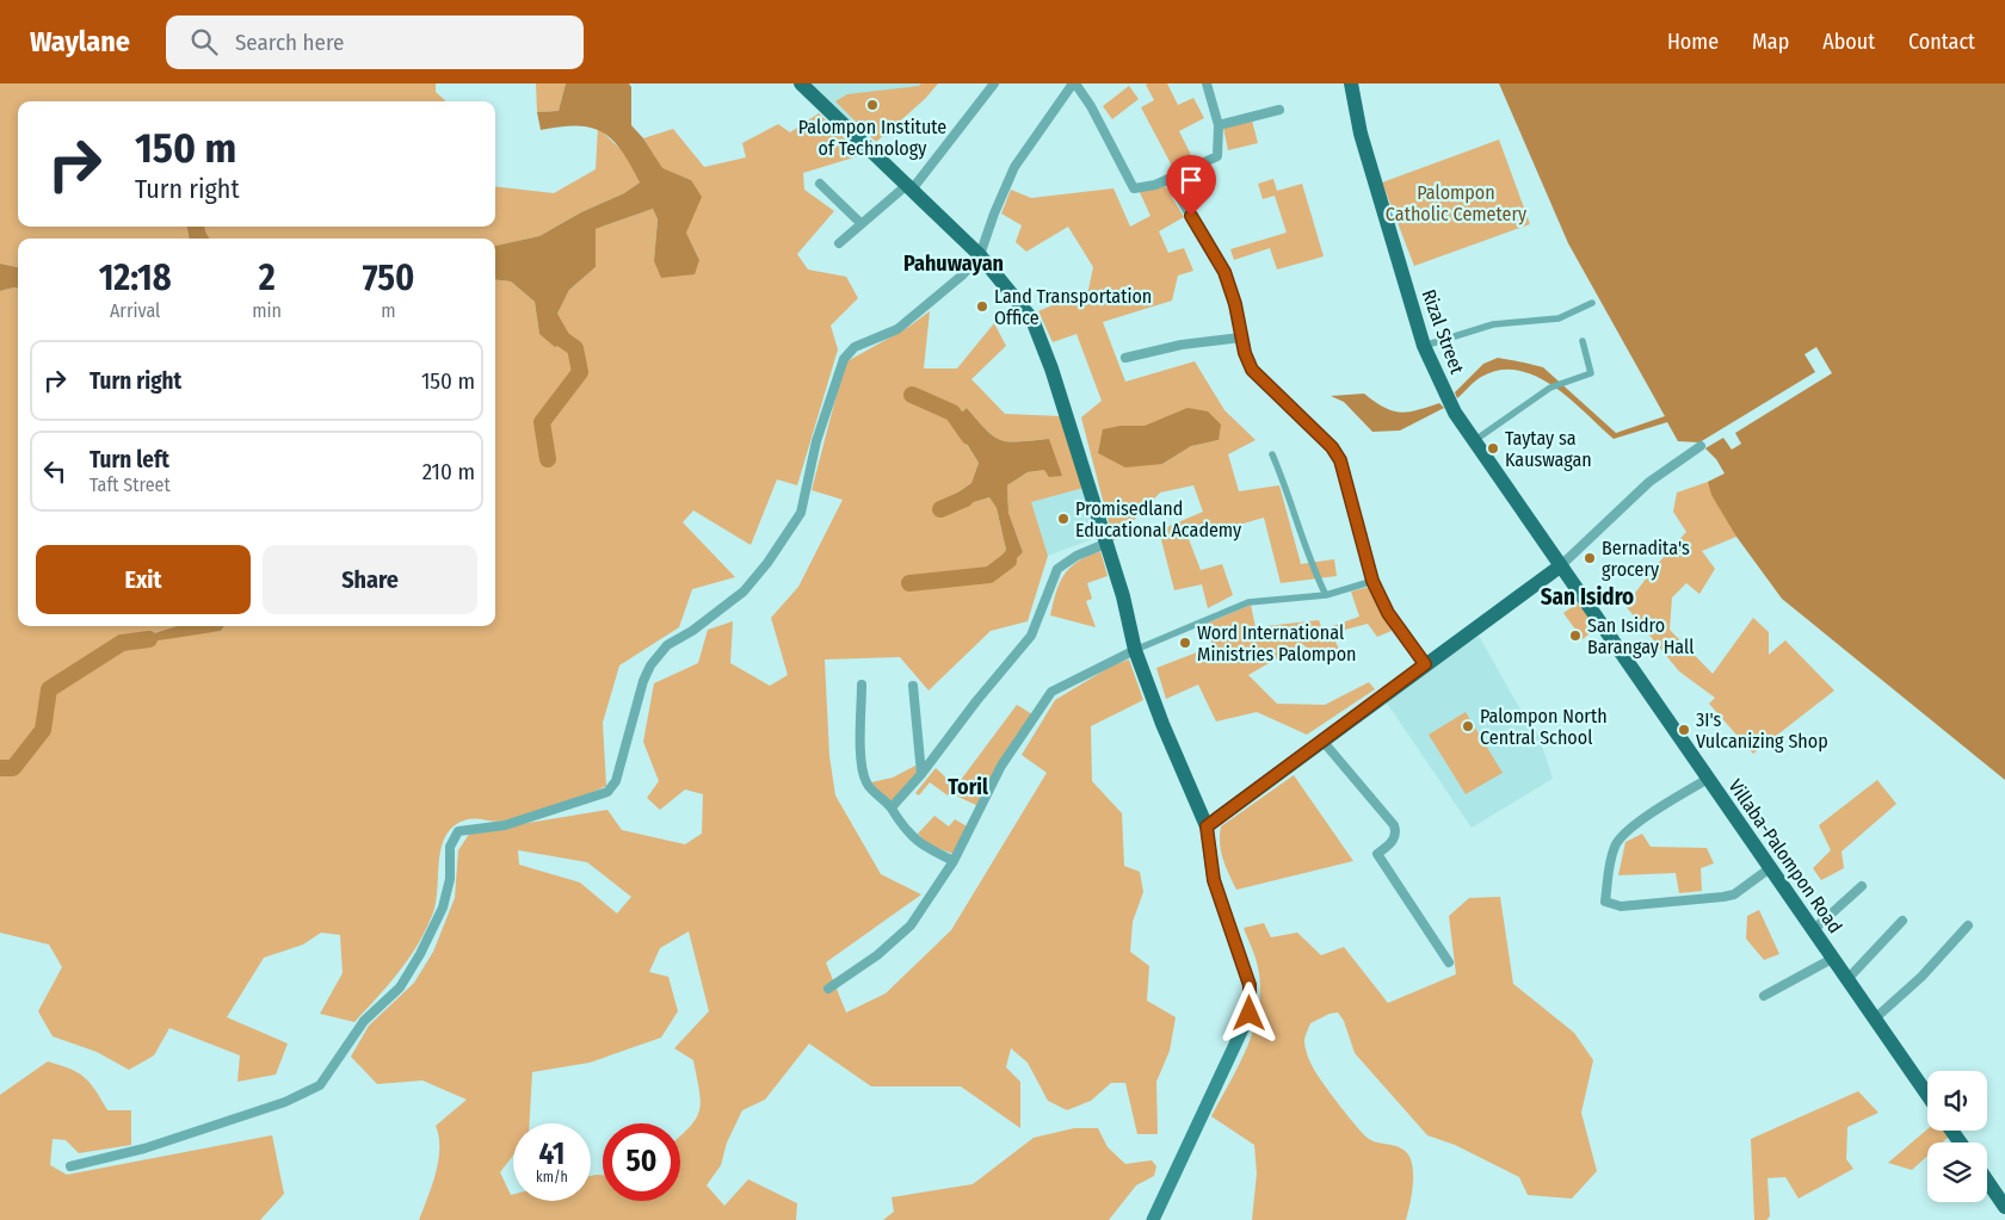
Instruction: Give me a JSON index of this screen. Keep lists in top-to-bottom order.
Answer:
{
  "streets": {
    "main road": ["Rizal Street", "Villaba-Palompon Road"]
  },
  "crossings": [
    ["Rizal Street", "Villaba-Palompon Road"]
  ],
  "districts": ["Pahuwayan", "San Isidro", "Toril"],
  "parks": ["Palompon Catholic Cemetery"],
  "places": [
    "Palompon Institute of Technology",
    "Land Transportation Office",
    "Taytay sa Kauswagan",
    "Promisedland Educational Academy",
    "Bernadita's grocery",
    "San Isidro Barangay Hall",
    "Word International Ministries Palompon",
    "Palompon North Central School",
    "3I's Vulcanizing Shop"
  ],
  "page": {
    "header": "Waylane",
    "search": "Search here",
    "nav": [
      "Home",
      "Map",
      "About",
      "Contact"
    ],
    "turn": ["150 m", "Turn right"],
    "eta": [
      "12:18",
      "Arrival",
      "2",
      "min",
      "750",
      "m"
    ],
    "list": [
      {
        "name": "Turn right",
        "value": "150 m"
      },
      {
        "name": "Turn left",
        "note": "Taft Street",
        "value": "210 m"
      }
    ],
    "buttons": ["Exit", "Share"],
    "speed": "41 km/h",
    "limit": "50"
  }
}
